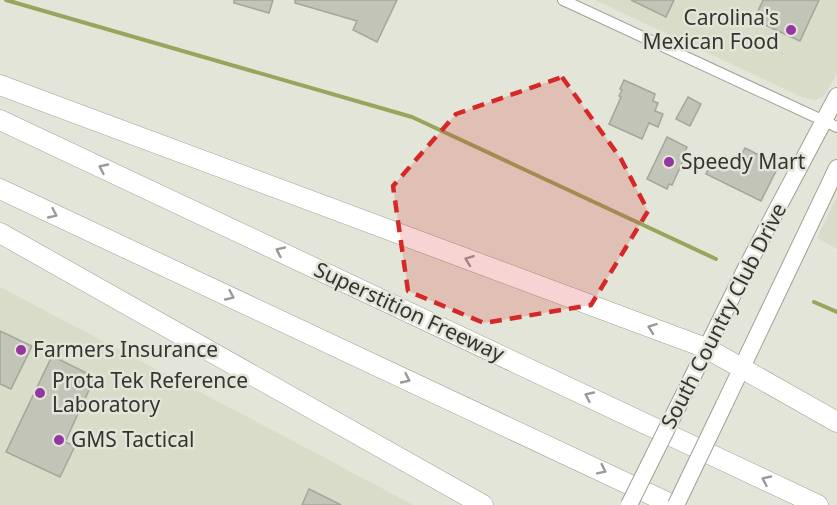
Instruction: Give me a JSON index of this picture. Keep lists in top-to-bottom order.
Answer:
{
  "streets": {
    "highway": ["Superstition Freeway"],
    "main road": ["South Country Club Drive"]
  },
  "places": [
    "Carolina's Mexican Food",
    "Speedy Mart",
    "Farmers Insurance",
    "Prota Tek Reference Laboratory",
    "GMS Tactical"
  ]
}
